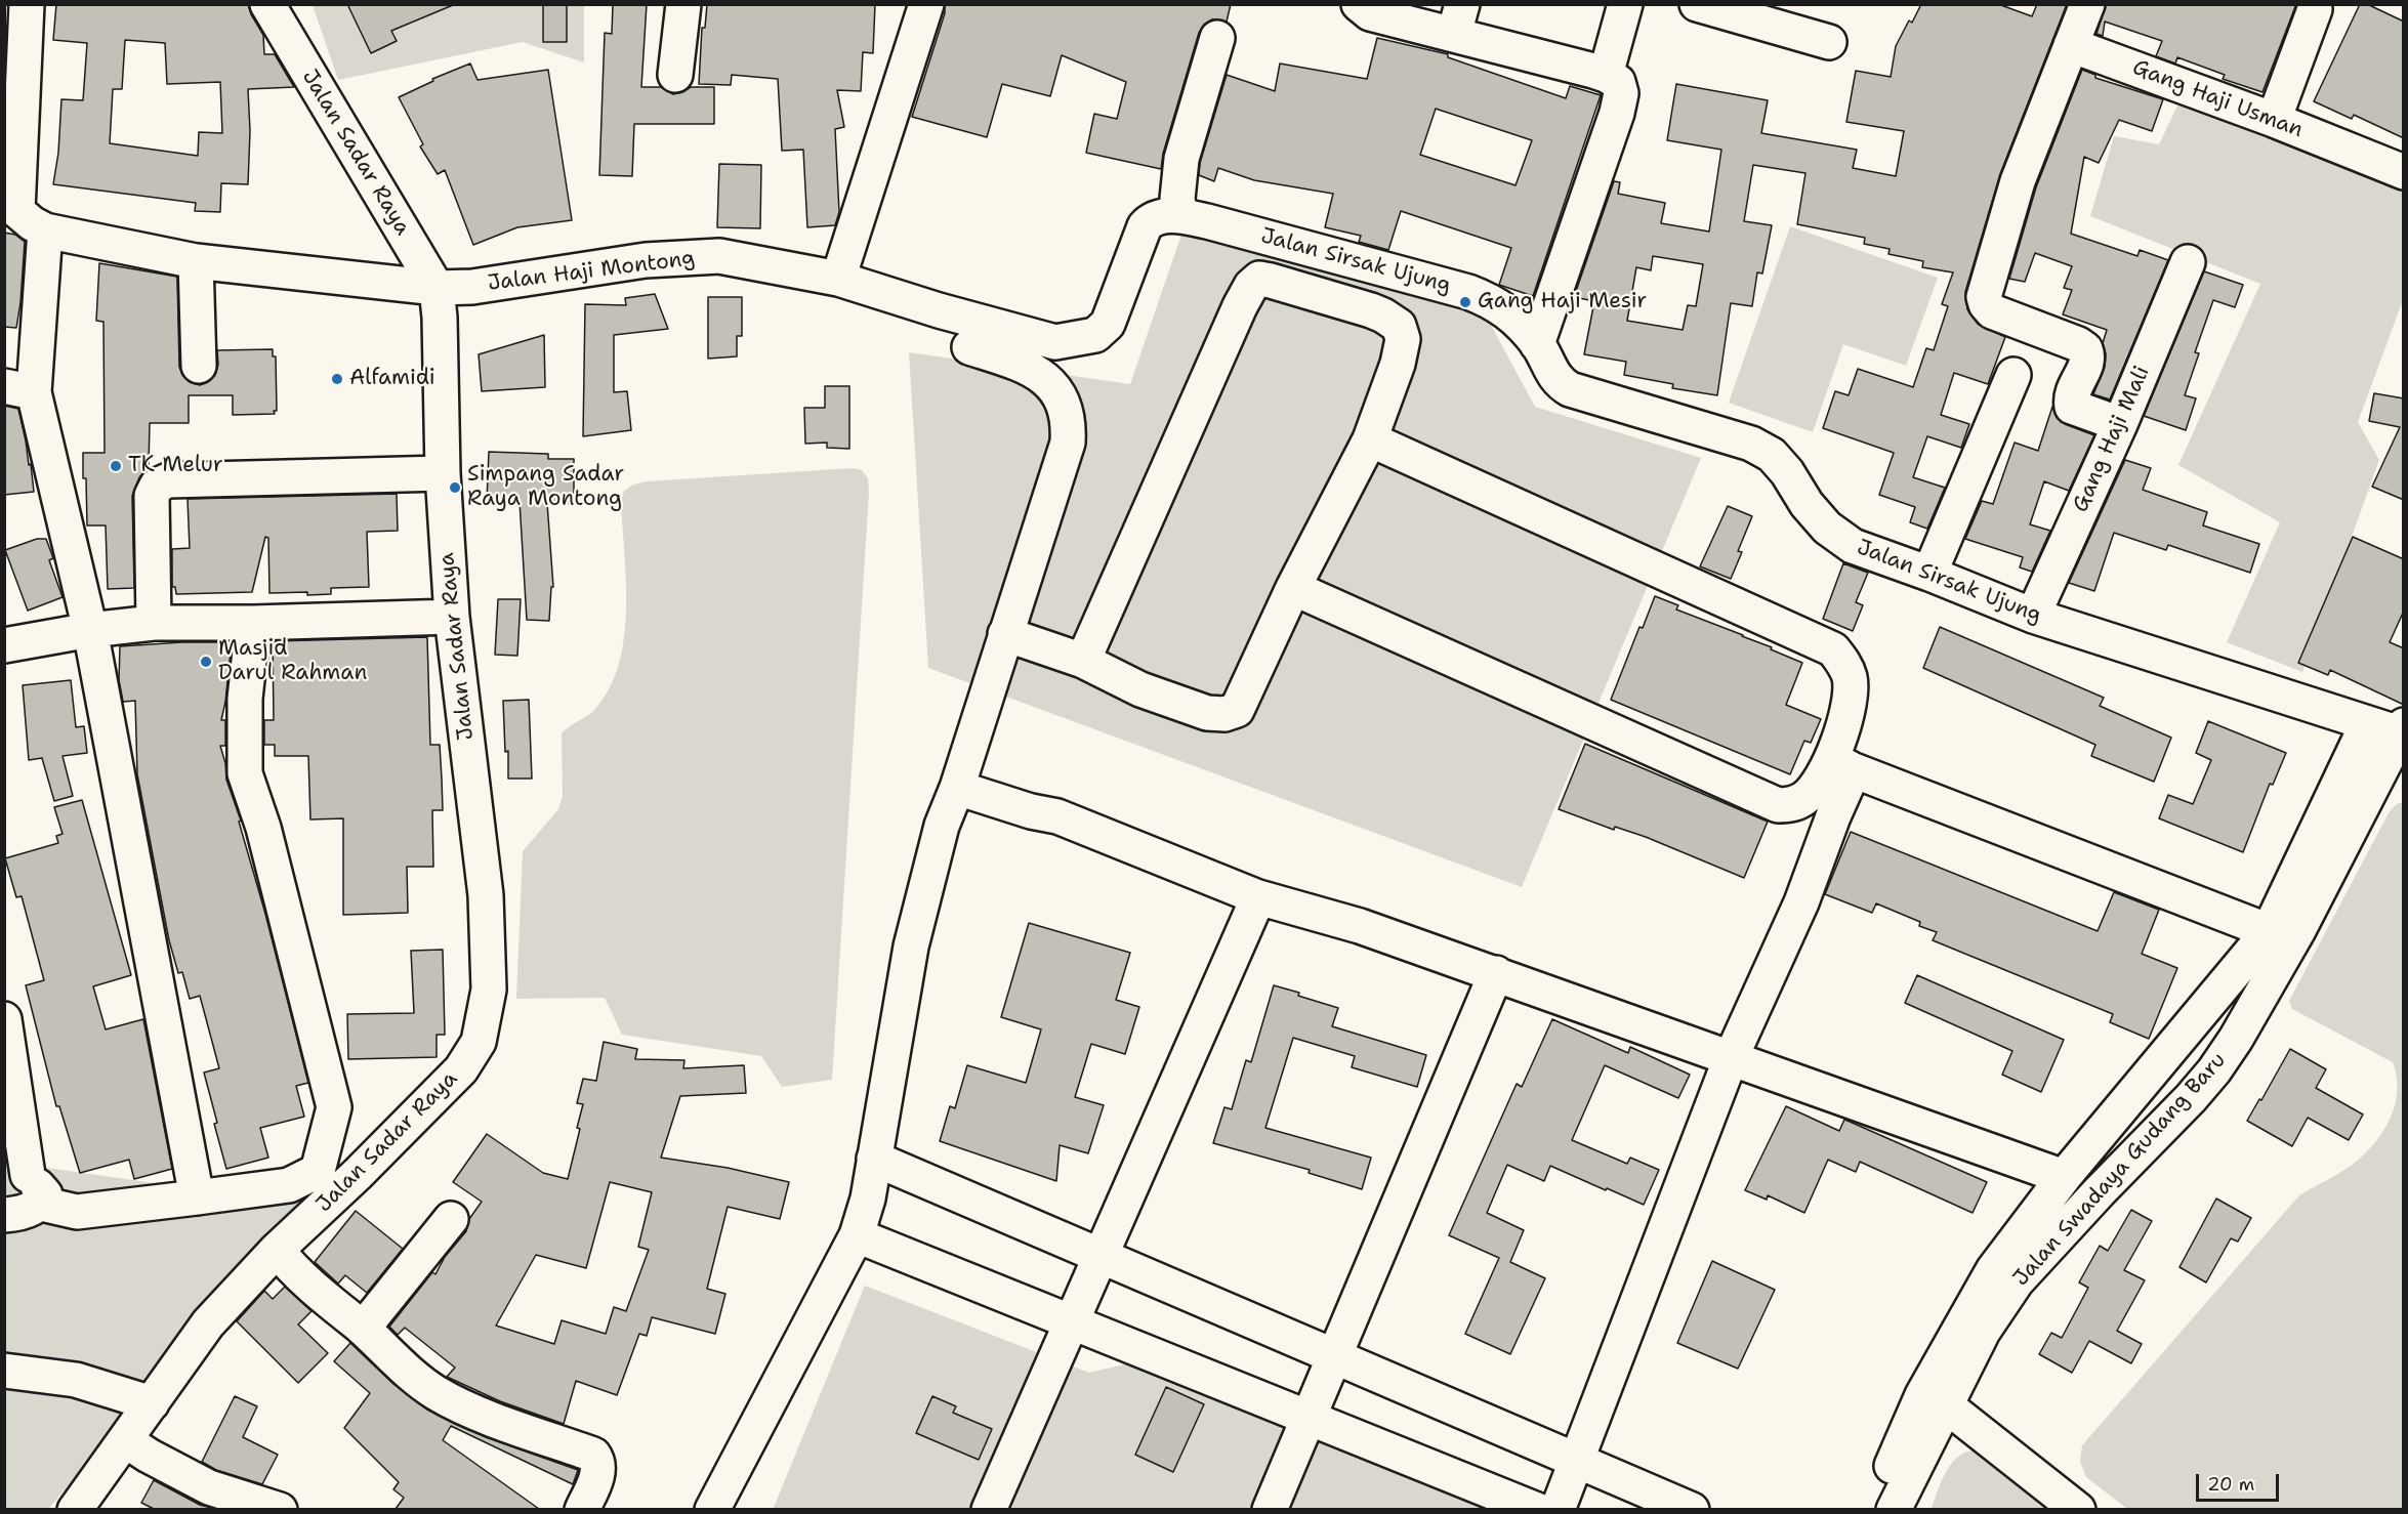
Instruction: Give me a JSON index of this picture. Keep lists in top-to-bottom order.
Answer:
{
  "streets": {
    "street": [
      "Gang Haji Usman",
      "Jalan Sadar Raya",
      "Jalan Sirsak Ujung",
      "Jalan Haji Montong",
      "Gang Haji Mali",
      "Jalan Swadaya Gudang Baru"
    ]
  },
  "crossings": [
    ["Jalan Sadar Raya", "Jalan Haji Montong"],
    ["Jalan Sirsak Ujung", "Jalan Haji Montong"],
    ["Jalan Sirsak Ujung", "Gang Haji Mali"],
    ["Jalan Sirsak Ujung", "Jalan Swadaya Gudang Baru"]
  ],
  "places": [
    "Gang Haji Mesir",
    "Alfamidi",
    "TK Melur",
    "Simpang Sadar Raya Montong",
    "Masjid Darul Rahman"
  ],
  "scale_bar": "20 m"
}
